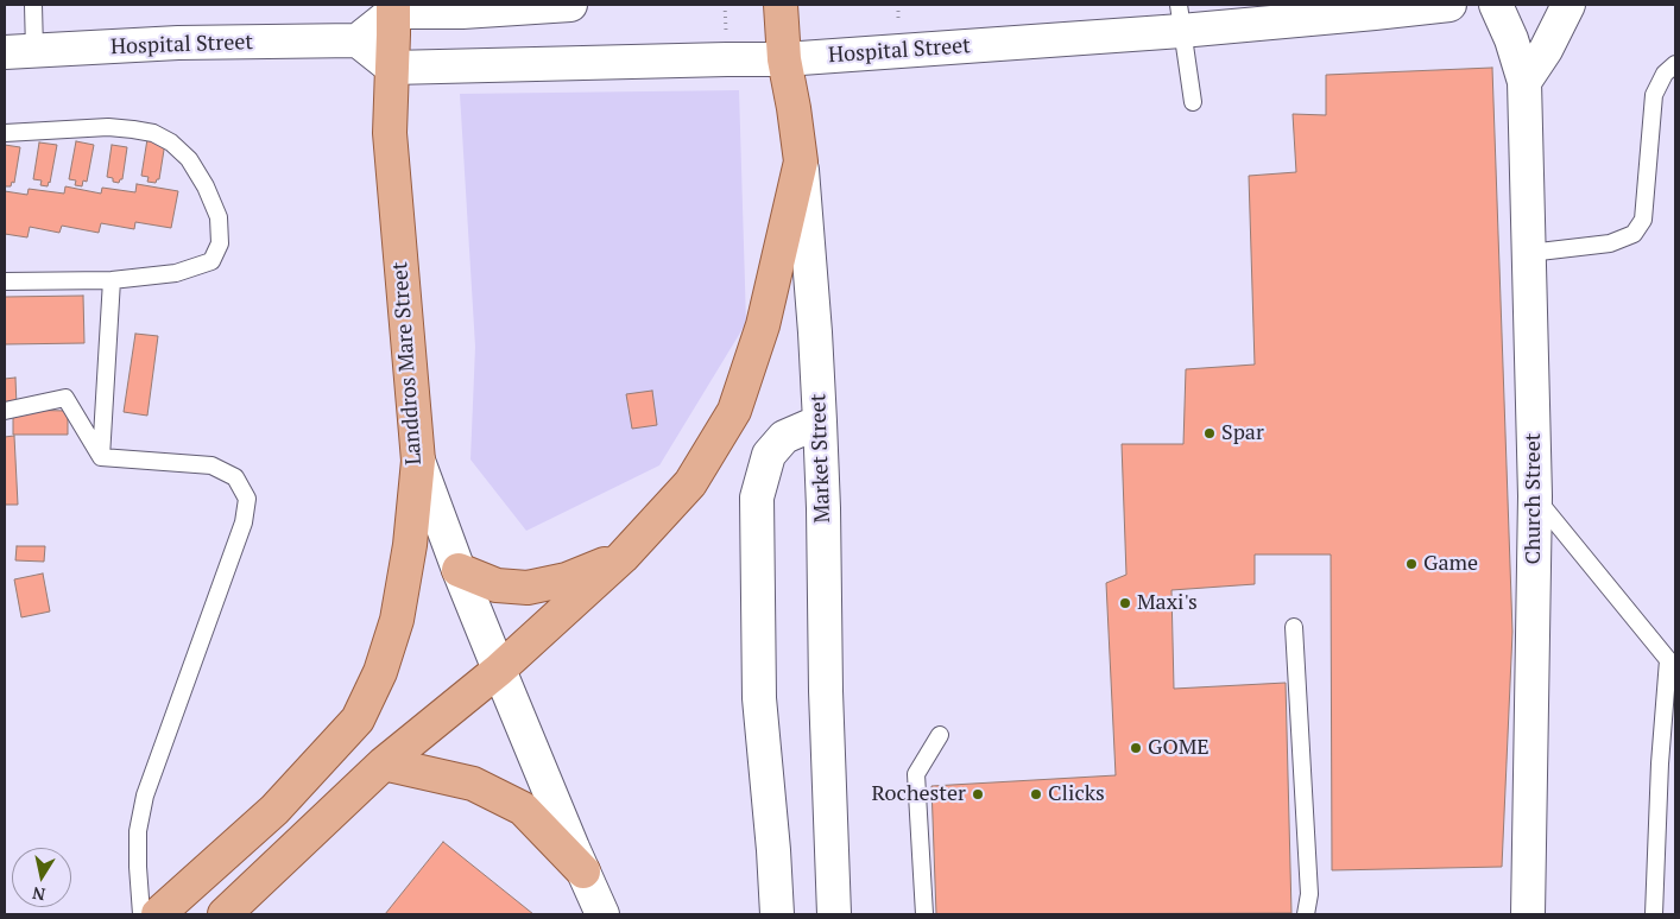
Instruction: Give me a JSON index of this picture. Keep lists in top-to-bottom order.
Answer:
{
  "streets": {
    "main road": ["Landdros Mare Street", "Market Street"],
    "street": ["Hospital Street", "Church Street"]
  },
  "crossings": [
    ["Hospital Street", "Landdros Mare Street"],
    ["Hospital Street", "Market Street"]
  ],
  "places": [
    "Spar",
    "Game",
    "Maxi's",
    "GOME",
    "Rochester",
    "Clicks"
  ],
  "north": "bottom"
}
